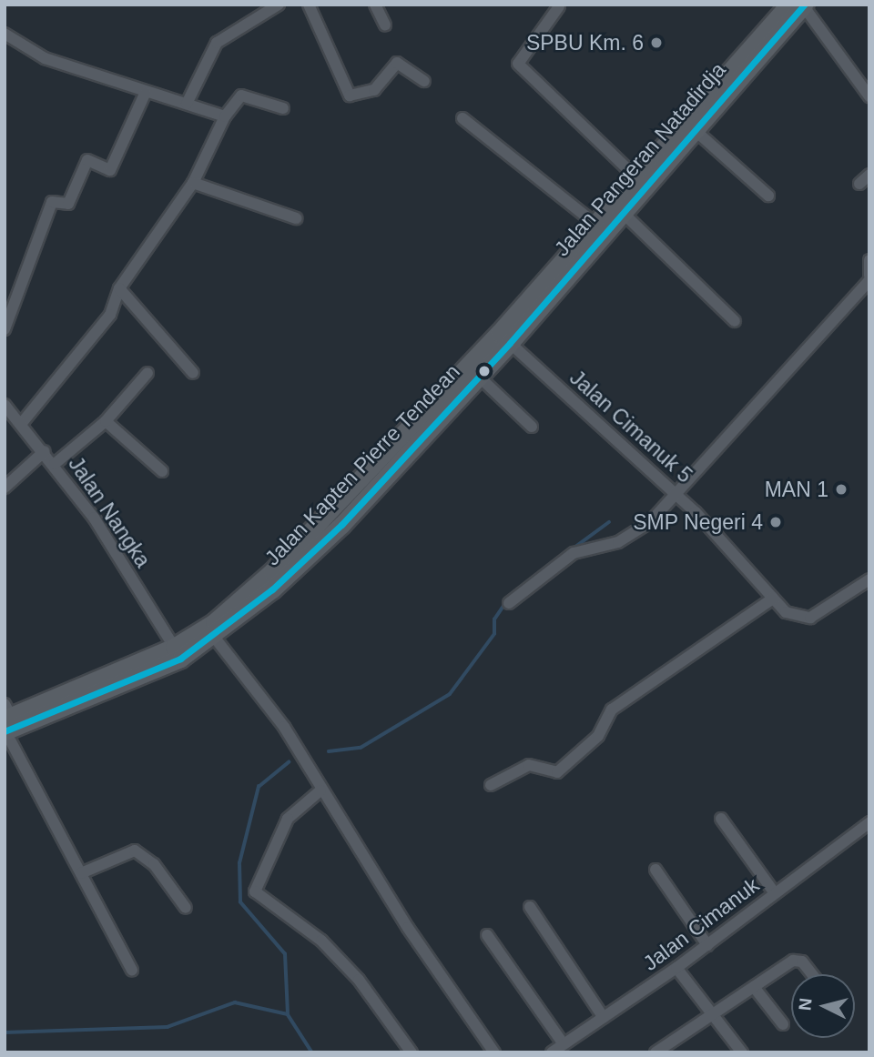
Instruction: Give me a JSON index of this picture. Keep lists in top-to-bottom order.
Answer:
{
  "streets": {
    "main road": ["Jalan Pangeran Natadirdja", "Jalan Kapten Pierre Tendean"],
    "street": ["Jalan Cimanuk 5", "Jalan Nangka", "Jalan Cimanuk"]
  },
  "crossings": [
    ["Jalan Pangeran Natadirdja", "Jalan Cimanuk 5"],
    ["Jalan Pangeran Natadirdja", "Jalan Kapten Pierre Tendean"],
    ["Jalan Cimanuk 5", "Jalan Kapten Pierre Tendean"],
    ["Jalan Kapten Pierre Tendean", "Jalan Nangka"]
  ],
  "places": ["SPBU Km. 6", "MAN 1", "SMP Negeri 4"],
  "north": "left"
}
